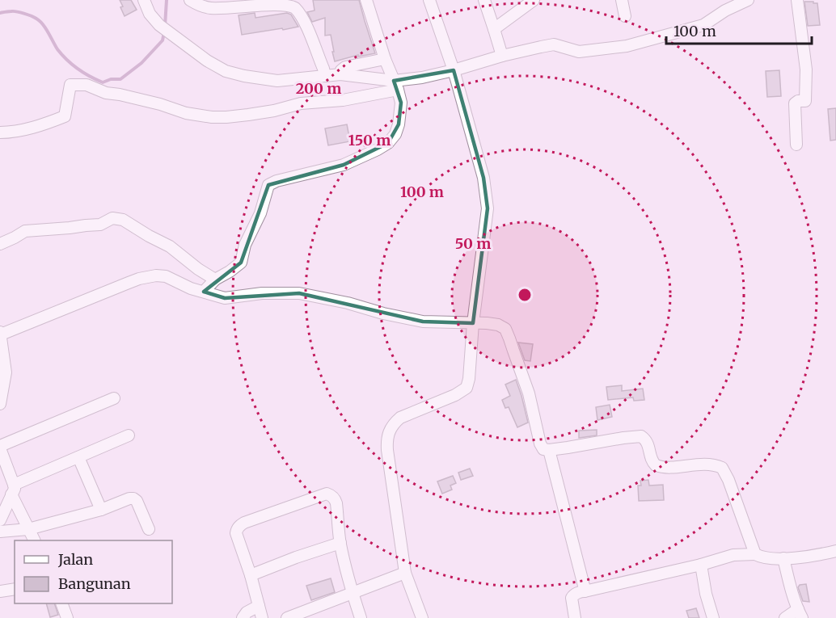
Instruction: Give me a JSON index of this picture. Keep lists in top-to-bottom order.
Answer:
{
  "legend": ["Jalan", "Bangunan"],
  "scale_bar": "100 m",
  "rings": [
    "200 m",
    "150 m",
    "100 m",
    "50 m"
  ]
}
